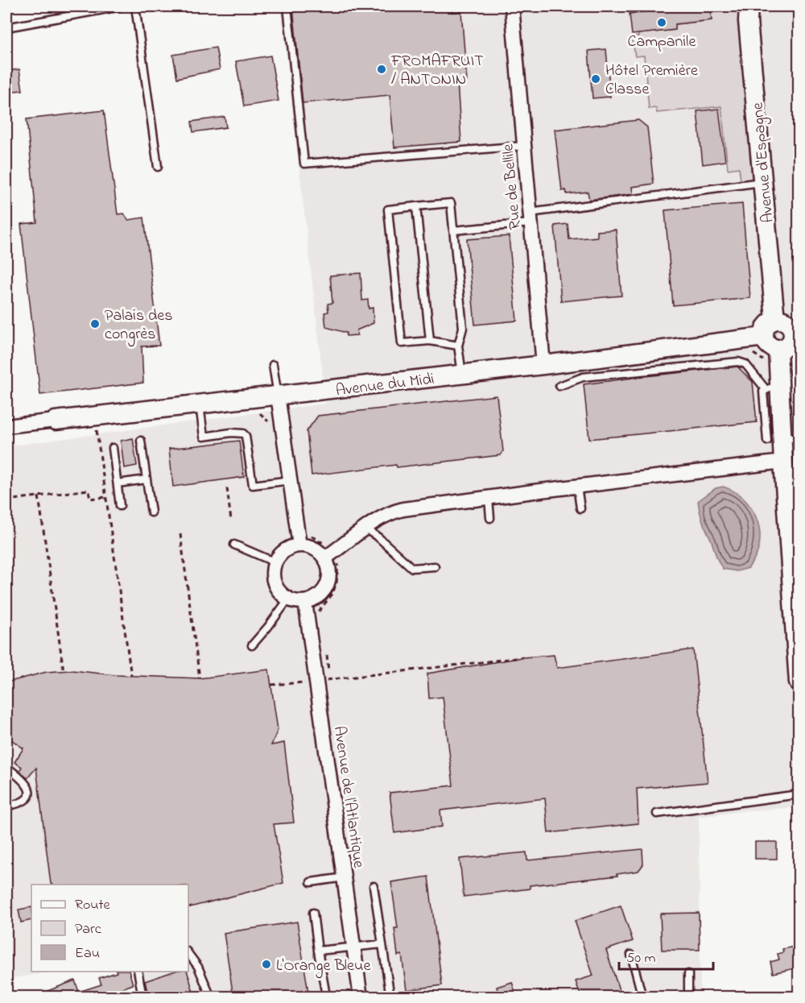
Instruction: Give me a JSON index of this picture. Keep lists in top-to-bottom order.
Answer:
{
  "streets": {
    "street": [
      "Avenue d'Espagne",
      "Rue de Bellile",
      "Avenue du Midi",
      "Avenue de l'Atlantique"
    ]
  },
  "crossings": [
    ["Avenue d'Espagne", "Avenue du Midi"],
    ["Rue de Bellile", "Avenue du Midi"]
  ],
  "places": [
    "Campanile",
    "FROMAFRUIT / ANTONIN",
    "Hôtel Première Classe",
    "Palais des congrès",
    "L'Orange Bleue"
  ],
  "legend": ["Route", "Parc", "Eau"],
  "scale_bar": "50 m"
}
